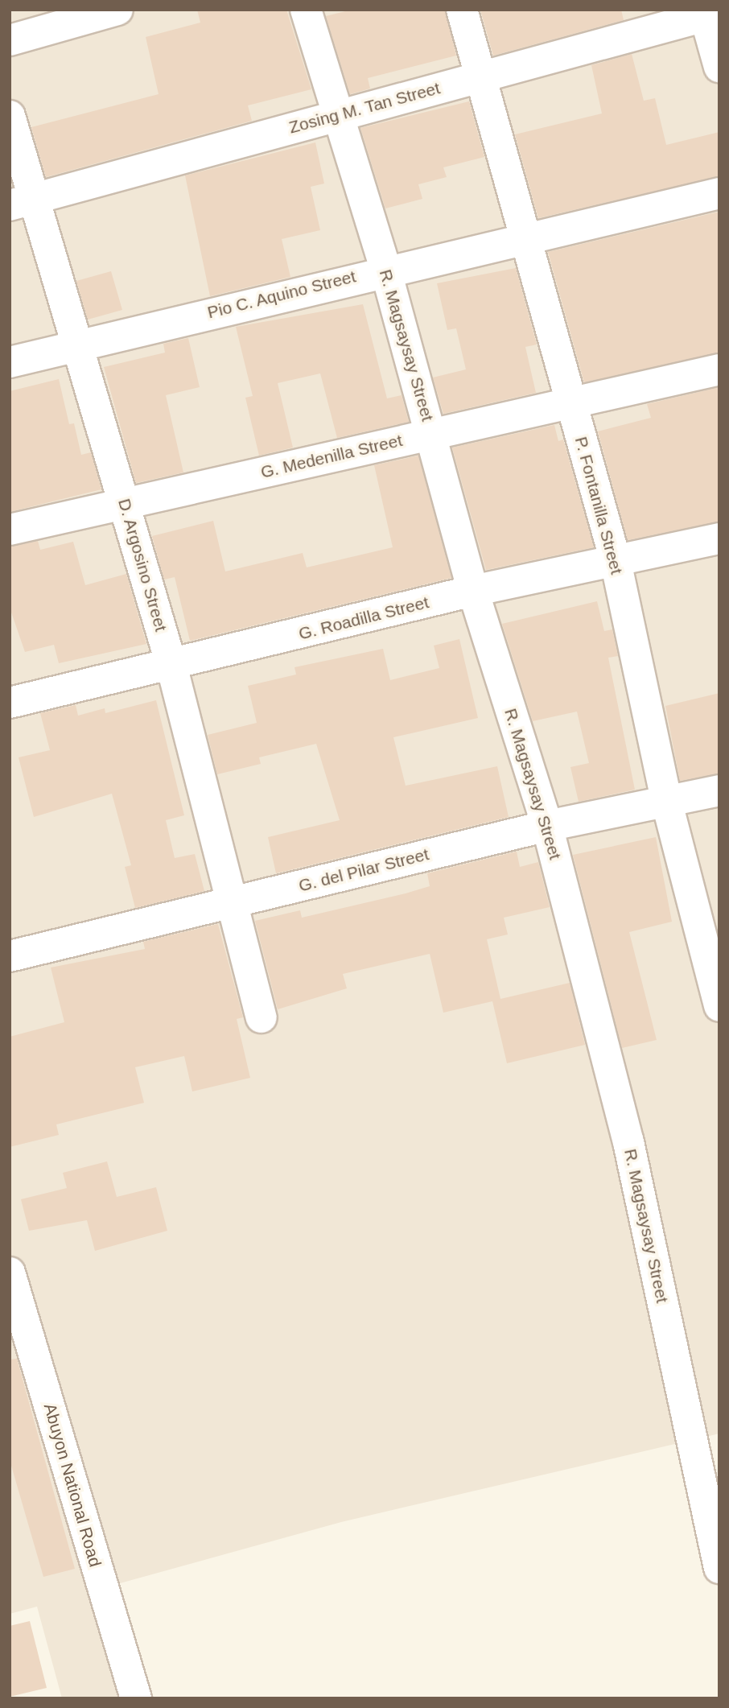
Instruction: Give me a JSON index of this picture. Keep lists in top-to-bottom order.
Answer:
{
  "streets": {
    "street": [
      "Zosing M. Tan Street",
      "Pio C. Aquino Street",
      "R. Magsaysay Street",
      "G. Medenilla Street",
      "P. Fontanilla Street",
      "D. Argosino Street",
      "G. Roadilla Street",
      "G. del Pilar Street",
      "Abuyon National Road"
    ]
  },
  "crossings": [
    ["Zosing M. Tan Street", "R. Magsaysay Street"],
    ["Zosing M. Tan Street", "P. Fontanilla Street"],
    ["Zosing M. Tan Street", "D. Argosino Street"],
    ["Pio C. Aquino Street", "R. Magsaysay Street"],
    ["Pio C. Aquino Street", "P. Fontanilla Street"],
    ["Pio C. Aquino Street", "D. Argosino Street"],
    ["R. Magsaysay Street", "G. Medenilla Street"],
    ["R. Magsaysay Street", "G. Roadilla Street"],
    ["R. Magsaysay Street", "G. del Pilar Street"],
    ["G. Medenilla Street", "P. Fontanilla Street"],
    ["G. Medenilla Street", "D. Argosino Street"],
    ["P. Fontanilla Street", "G. Roadilla Street"],
    ["P. Fontanilla Street", "G. del Pilar Street"],
    ["D. Argosino Street", "G. Roadilla Street"],
    ["D. Argosino Street", "G. del Pilar Street"]
  ]
}
